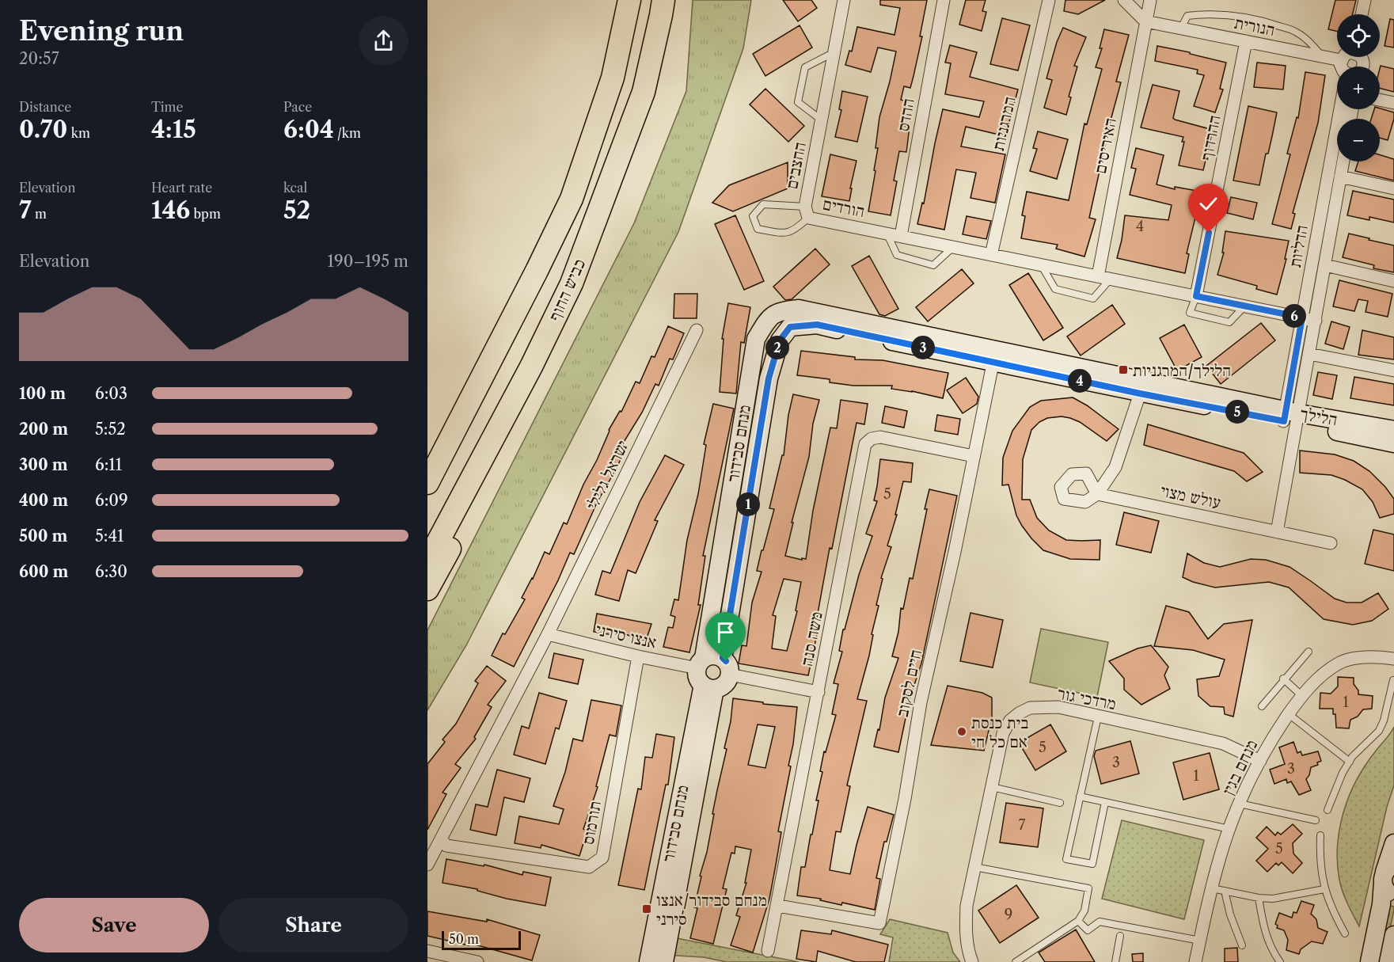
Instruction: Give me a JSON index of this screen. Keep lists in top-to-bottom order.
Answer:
{
  "streets": {
    "highway": ["כביש החוף"],
    "street": [
      "הנורית",
      "ההדס",
      "המרגניות",
      "ההרדוף",
      "האיריסים",
      "החצבים",
      "הורדים",
      "הדליות",
      "הלילך",
      "מנחם סבידור",
      "ישראל גלילי",
      "עולש מצוי",
      "אנצו סירני",
      "משה סנה",
      "חיים לסקוב",
      "מרדכי גור",
      "מנחם בגין",
      "תורמוס"
    ]
  },
  "crossings": [
    ["הנורית", "ההרדוף"],
    ["הנורית", "האיריסים"],
    ["ההדס", "הורדים"],
    ["המרגניות", "הורדים"],
    ["ההרדוף", "הורדים"],
    ["האיריסים", "הורדים"],
    ["החצבים", "הורדים"],
    ["הורדים", "הדליות"],
    ["הדליות", "הלילך"],
    ["הלילך", "מנחם סבידור"],
    ["הלילך", "עולש מצוי"],
    ["הלילך", "חיים לסקוב"],
    ["מנחם סבידור", "אנצו סירני"],
    ["ישראל גלילי", "אנצו סירני"],
    ["ישראל גלילי", "תורמוס"],
    ["אנצו סירני", "תורמוס"],
    ["משה סנה", "חיים לסקוב"],
    ["מרדכי גור", "מנחם בגין"]
  ],
  "places": {
    "transit": ["הלילך/המרגניות", "מנחם סבידור/אנצו סירני"],
    "other": ["בית כנסת אם כל חי"]
  },
  "house_numbers": [
    "4",
    "5",
    "1",
    "5",
    "3",
    "3",
    "1",
    "7",
    "5",
    "9"
  ],
  "scale_bar": "50 m",
  "page": {
    "heading": ["Evening run", "20:57"],
    "map_buttons": ["+", "−"],
    "stats": [
      ["Distance", "0.70 km"],
      ["Time", "4:15"],
      ["Pace", "6:04 /km"],
      ["Elevation", "7 m"],
      ["Heart rate", "146 bpm"],
      ["kcal", "52"]
    ],
    "chart": ["Elevation", "190–195 m"],
    "pins": [
      "6",
      "2",
      "3",
      "4",
      "5",
      "1"
    ],
    "list": [
      {
        "name": "100 m",
        "note": "6:03"
      },
      {
        "name": "200 m",
        "note": "5:52"
      },
      {
        "name": "300 m",
        "note": "6:11"
      },
      {
        "name": "400 m",
        "note": "6:09"
      },
      {
        "name": "500 m",
        "note": "5:41"
      },
      {
        "name": "600 m",
        "note": "6:30"
      }
    ],
    "buttons": ["Save", "Share"],
    "scale": "50 m"
  }
}
